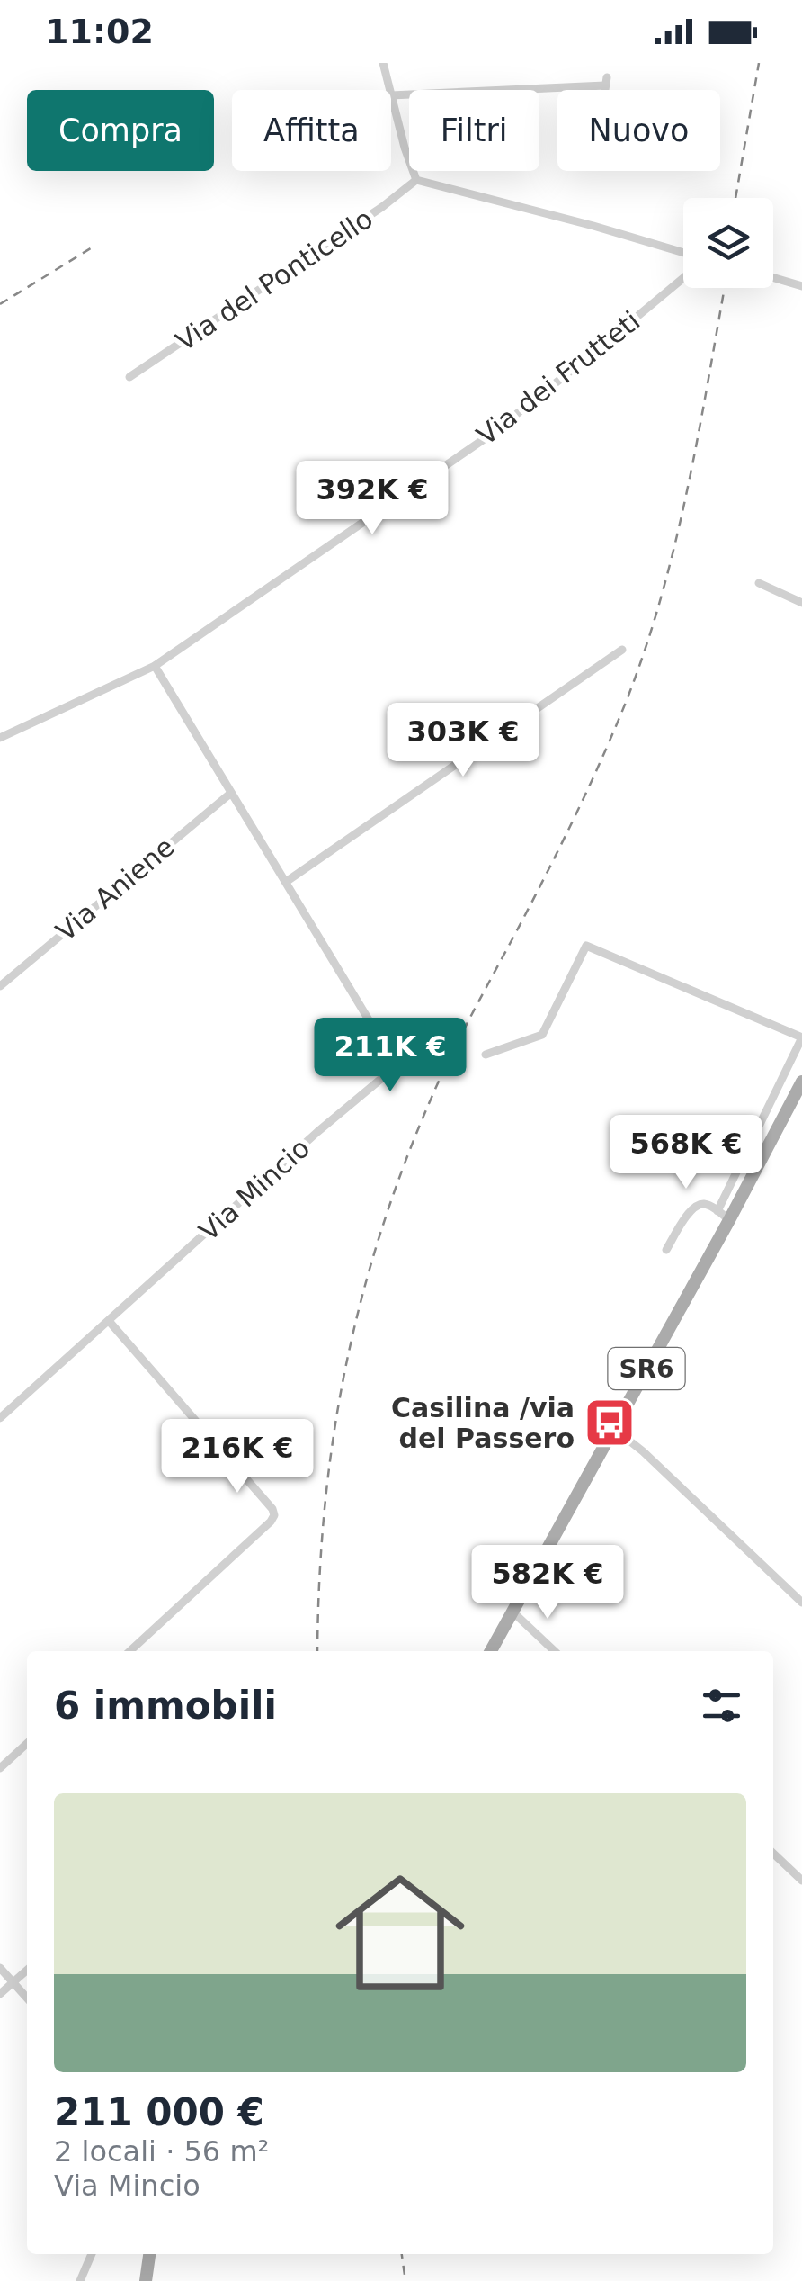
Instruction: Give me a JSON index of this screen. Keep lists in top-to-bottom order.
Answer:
{
  "streets": {
    "main road": ["SR6"],
    "street": [
      "Via del Ponticello",
      "Via dei Frutteti",
      "Via Aniene",
      "Via Mincio"
    ]
  },
  "crossings": [
    ["Via dei Frutteti", "Via Mincio"],
    ["Via Aniene", "Via Mincio"]
  ],
  "places": {
    "bus stop": ["Casilina /via del Passero"]
  },
  "page": {
    "status": "11:02",
    "chip": [
      "Compra",
      "Affitta",
      "Filtri",
      "Nuovo"
    ],
    "price": [
      "392K €",
      "303K €",
      "211K €",
      "568K €",
      "216K €",
      "582K €"
    ],
    "heading": "6 immobili",
    "list": [
      {
        "name": "211 000 €",
        "note": "2 locali · 56 m² · Via Mincio"
      }
    ]
  }
}
